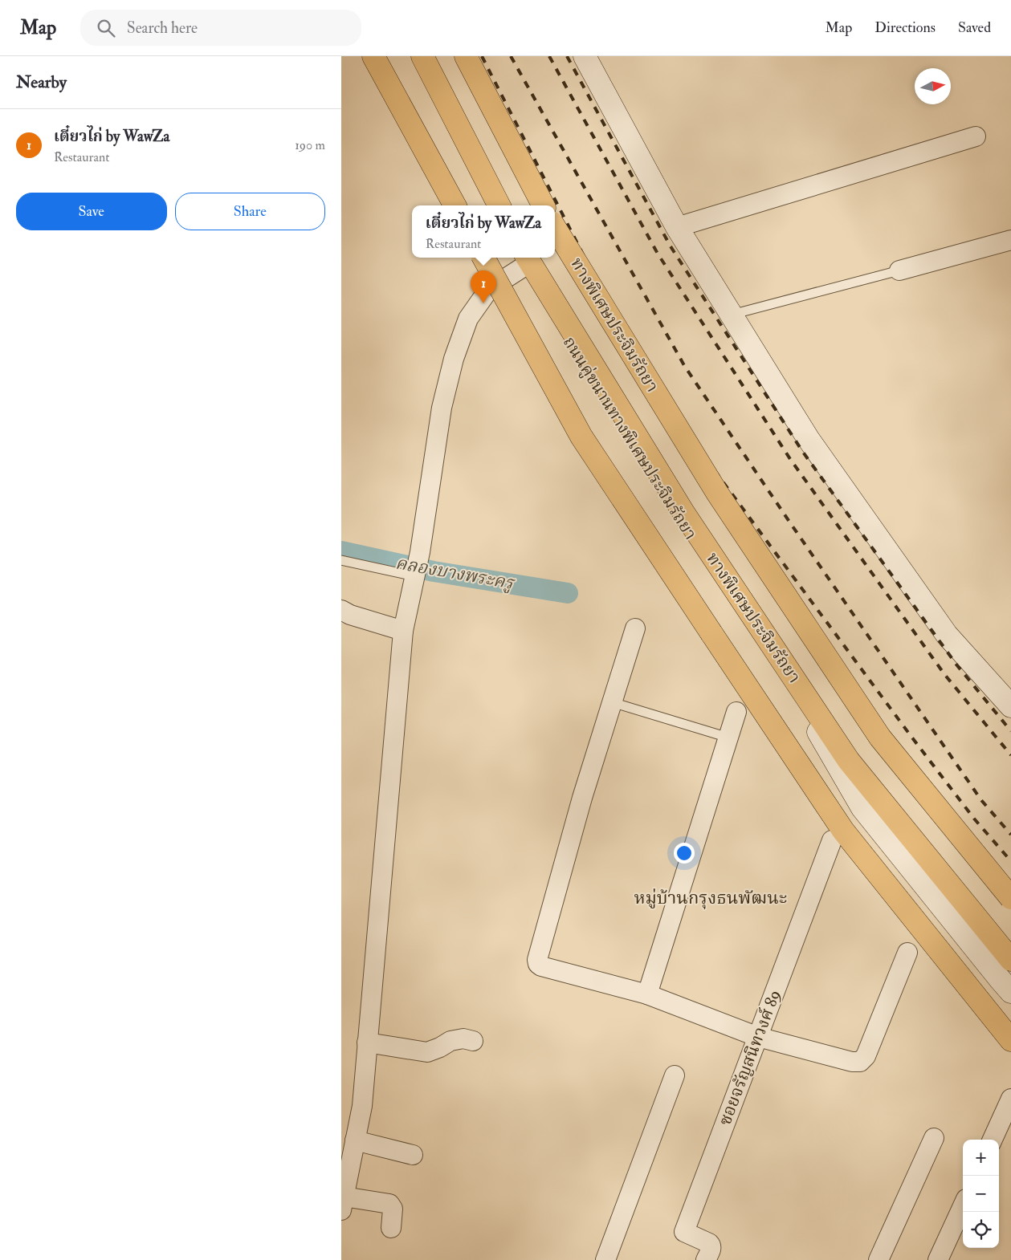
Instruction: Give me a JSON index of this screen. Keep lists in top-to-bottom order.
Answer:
{
  "streets": {
    "highway": ["ทางพิเศษประจิมรัถยา"],
    "main road": ["ถนนคู่ขนานทางพิเศษประจิมรัถยา"],
    "street": ["ซอยจรัญสนิทวงศ์ 89"]
  },
  "crossings": [
    ["ทางพิเศษประจิมรัถยา", "ถนนคู่ขนานทางพิเศษประจิมรัถยา"]
  ],
  "districts": ["หมู่บ้านกรุงธนพัฒนะ"],
  "water": ["คลองบางพระครู"],
  "north": "right",
  "page": {
    "header": "Map",
    "search": "Search here",
    "nav": ["Map", "Directions", "Saved"],
    "heading": "Nearby",
    "list": [
      {
        "mark": "1",
        "name": "เตี๋ยวไก่ by WawZa",
        "note": "Restaurant",
        "value": "190 m"
      }
    ],
    "buttons": ["Save", "Share"],
    "popup": ["เตี๋ยวไก่ by WawZa", "Restaurant"],
    "pins": "1",
    "map_buttons": ["+", "−"]
  }
}
